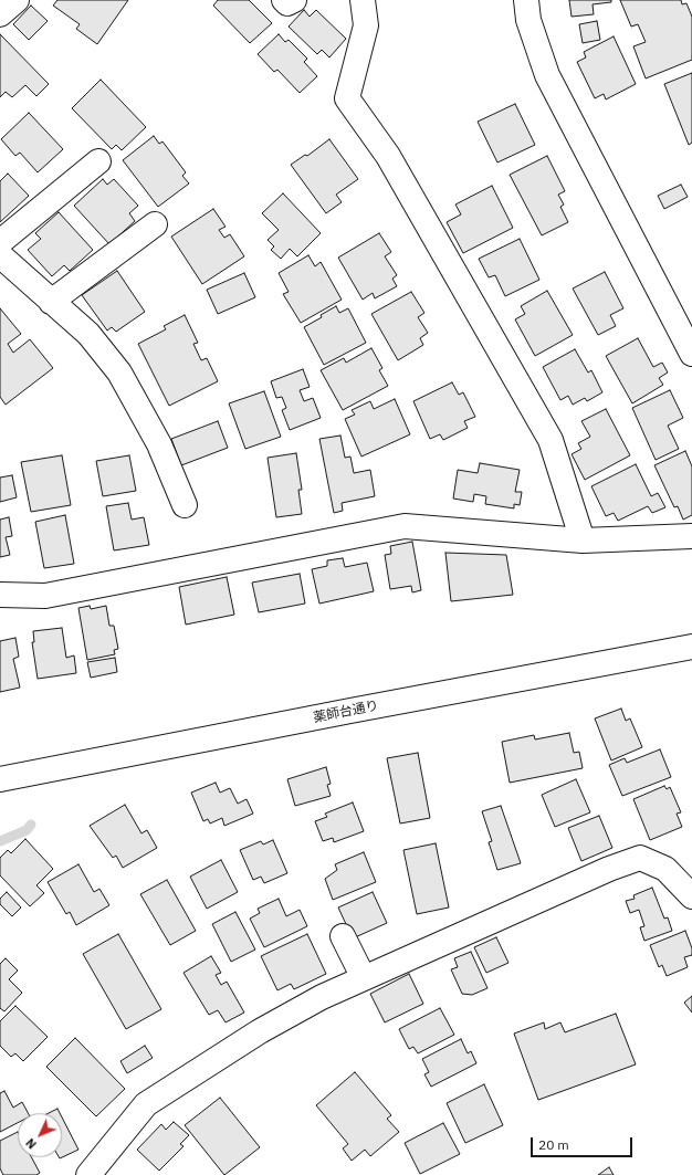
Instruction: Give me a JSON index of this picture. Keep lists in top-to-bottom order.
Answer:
{
  "streets": {
    "street": ["薬師台通り"]
  },
  "scale_bar": "20 m",
  "north": "bottom left"
}
